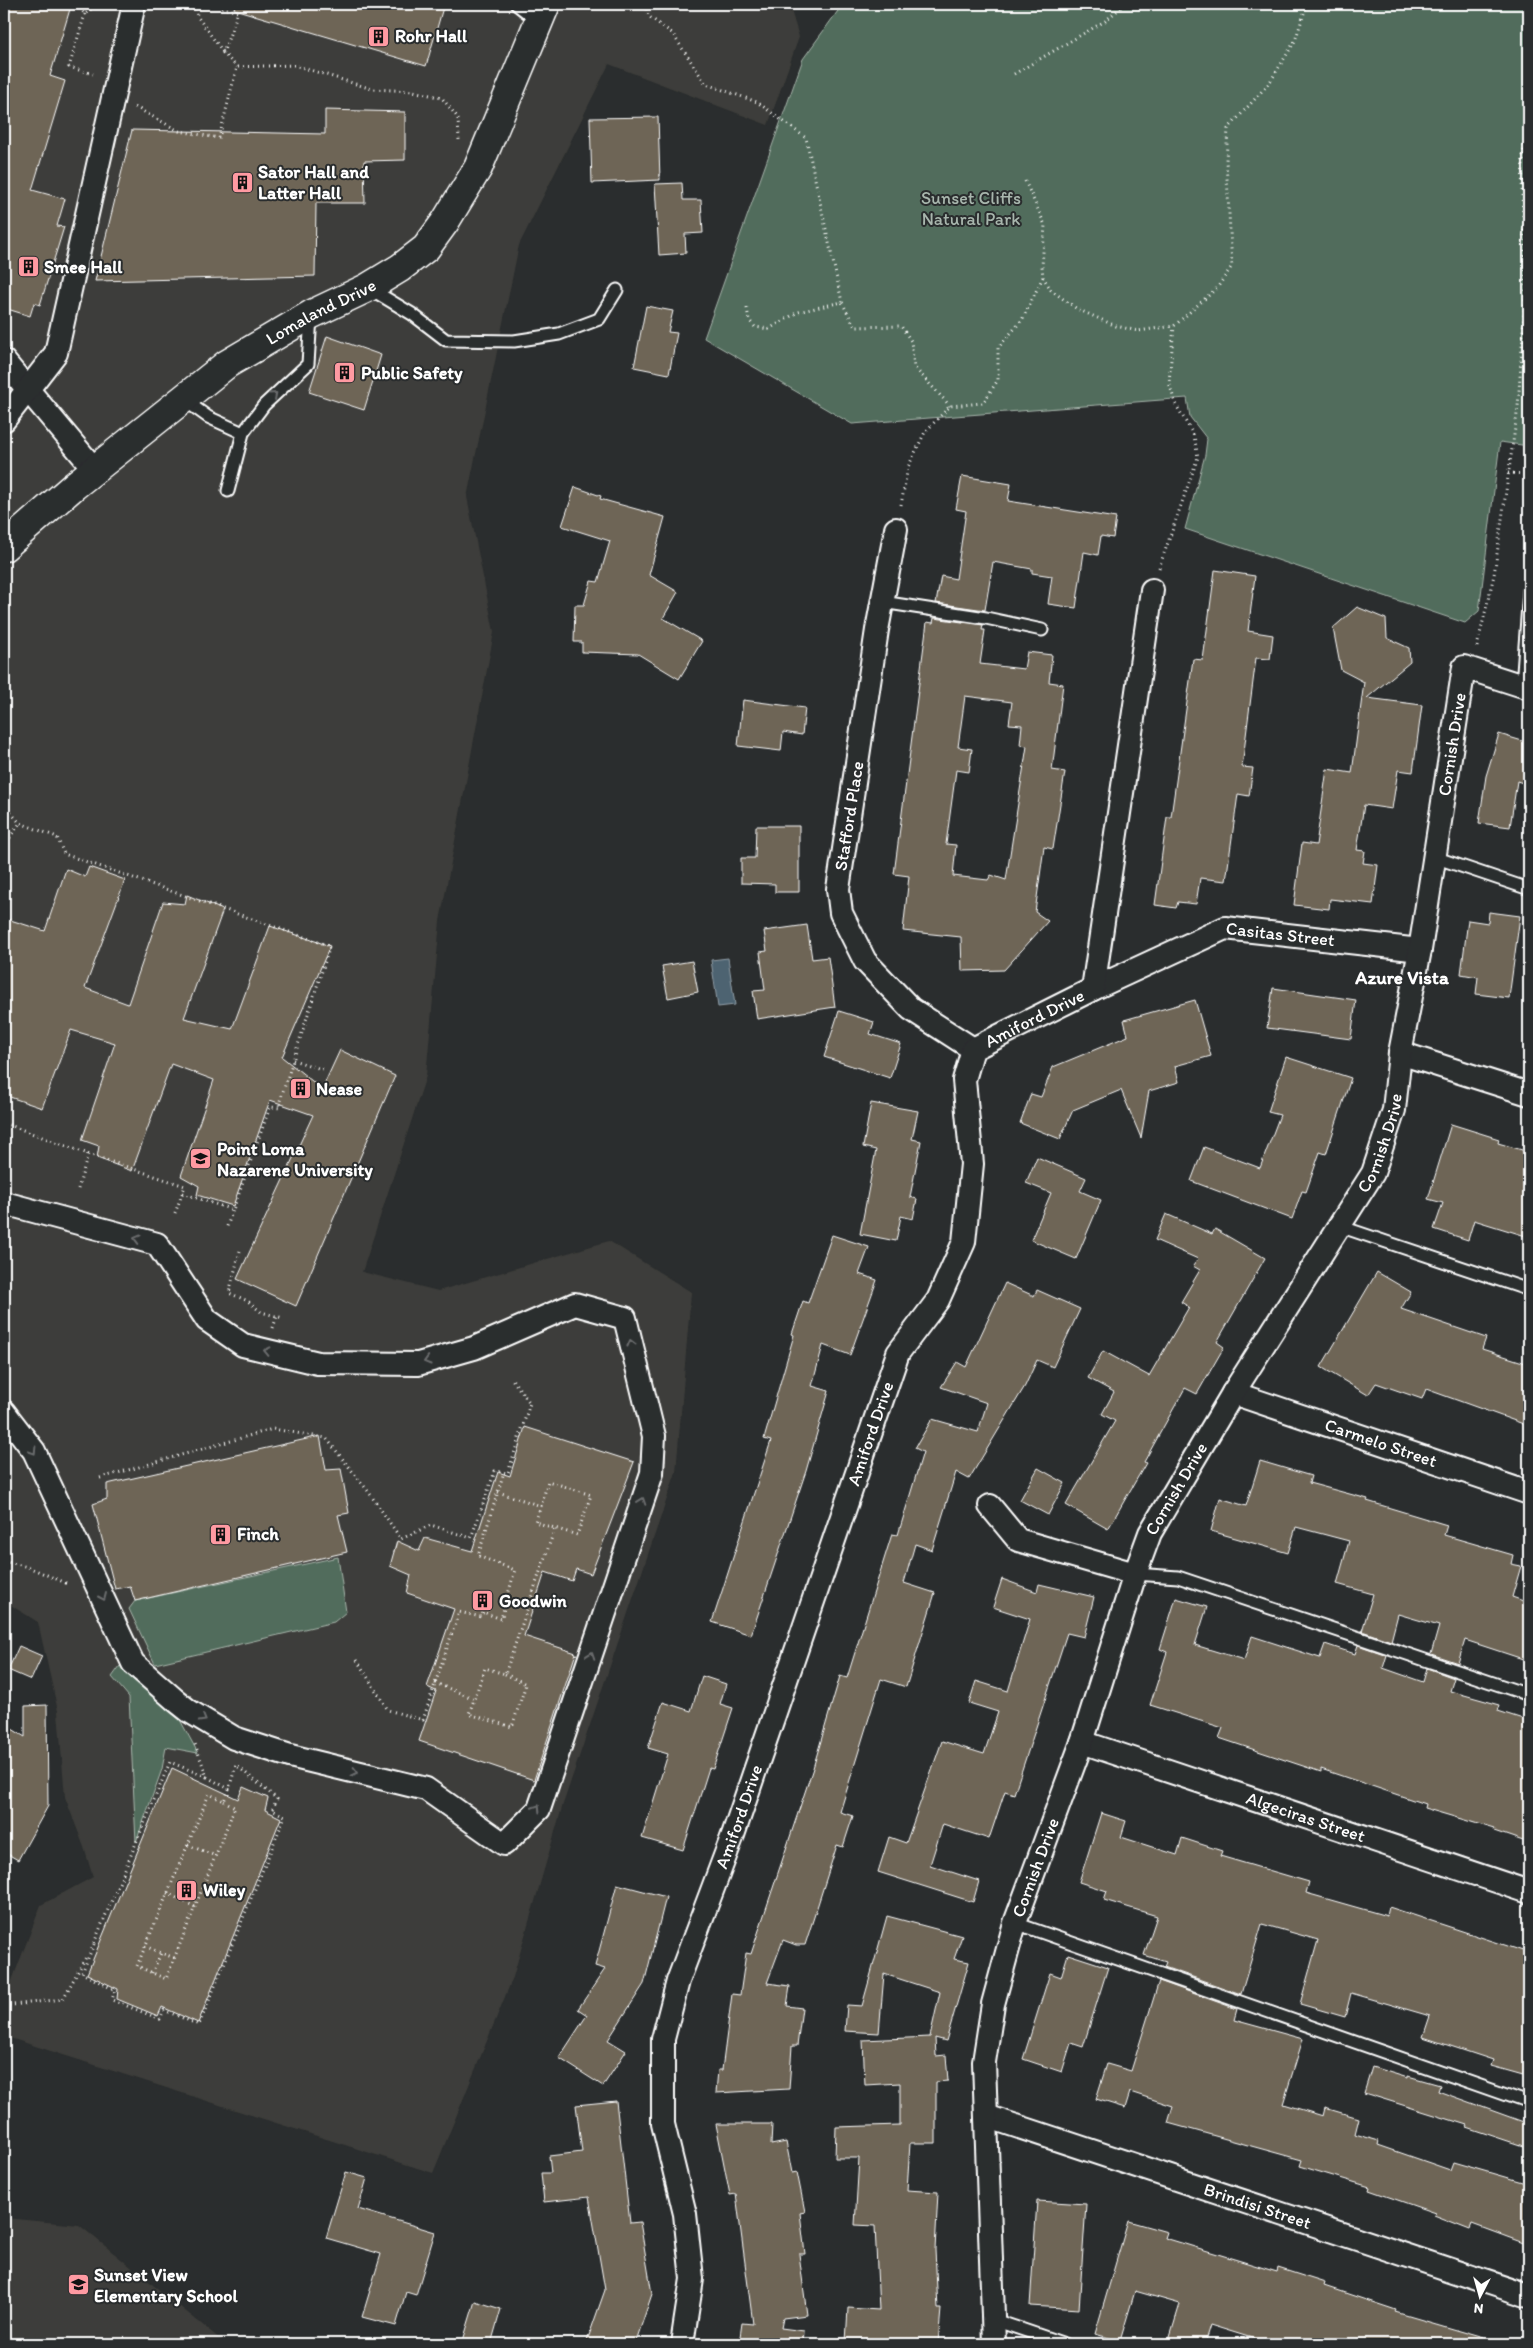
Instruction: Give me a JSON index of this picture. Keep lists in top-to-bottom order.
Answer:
{
  "streets": {
    "street": [
      "Lomaland Drive",
      "Cornish Drive",
      "Stafford Place",
      "Casitas Street",
      "Amiford Drive",
      "Carmelo Street",
      "Algeciras Street",
      "Brindisi Street"
    ]
  },
  "crossings": [
    ["Cornish Drive", "Casitas Street"],
    ["Cornish Drive", "Carmelo Street"],
    ["Cornish Drive", "Algeciras Street"],
    ["Cornish Drive", "Brindisi Street"],
    ["Stafford Place", "Amiford Drive"],
    ["Casitas Street", "Amiford Drive"]
  ],
  "districts": ["Azure Vista"],
  "parks": ["Sunset Cliffs Natural Park"],
  "places": {
    "building": [
      "Rohr Hall",
      "Sator Hall and Latter Hall",
      "Smee Hall",
      "Public Safety",
      "Nease",
      "Finch",
      "Goodwin",
      "Wiley"
    ],
    "school or university": ["Point Loma Nazarene University", "Sunset View Elementary School"]
  },
  "north": "bottom"
}
